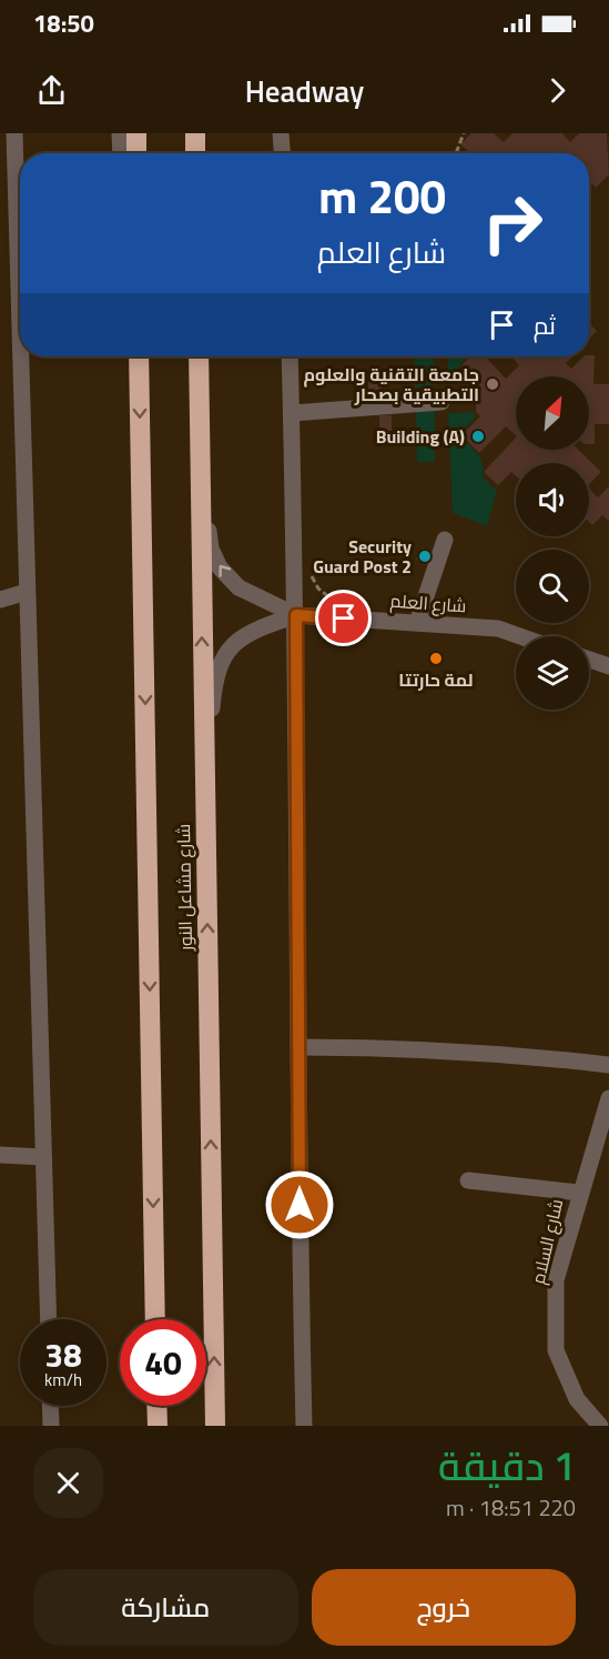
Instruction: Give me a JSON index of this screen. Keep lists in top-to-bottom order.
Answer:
{
  "streets": {
    "highway": ["شارع مشاعل النور"],
    "street": ["شارع العلم", "شارع السلام"]
  },
  "places": [
    "جامعة التقنية والعلوم التطبيقية بصحار",
    "Building (A)",
    "Security Guard Post 2",
    "لمة حارتتا"
  ],
  "north": "top right",
  "page": {
    "status": "18:50",
    "header": "Headway",
    "turn": ["200 m", "شارع العلم"],
    "then": "ثم",
    "speed": "38 km/h",
    "limit": "40",
    "heading": ["1 دقيقة", "220 m · 18:51"],
    "buttons": ["خروج", "مشاركة"]
  }
}
